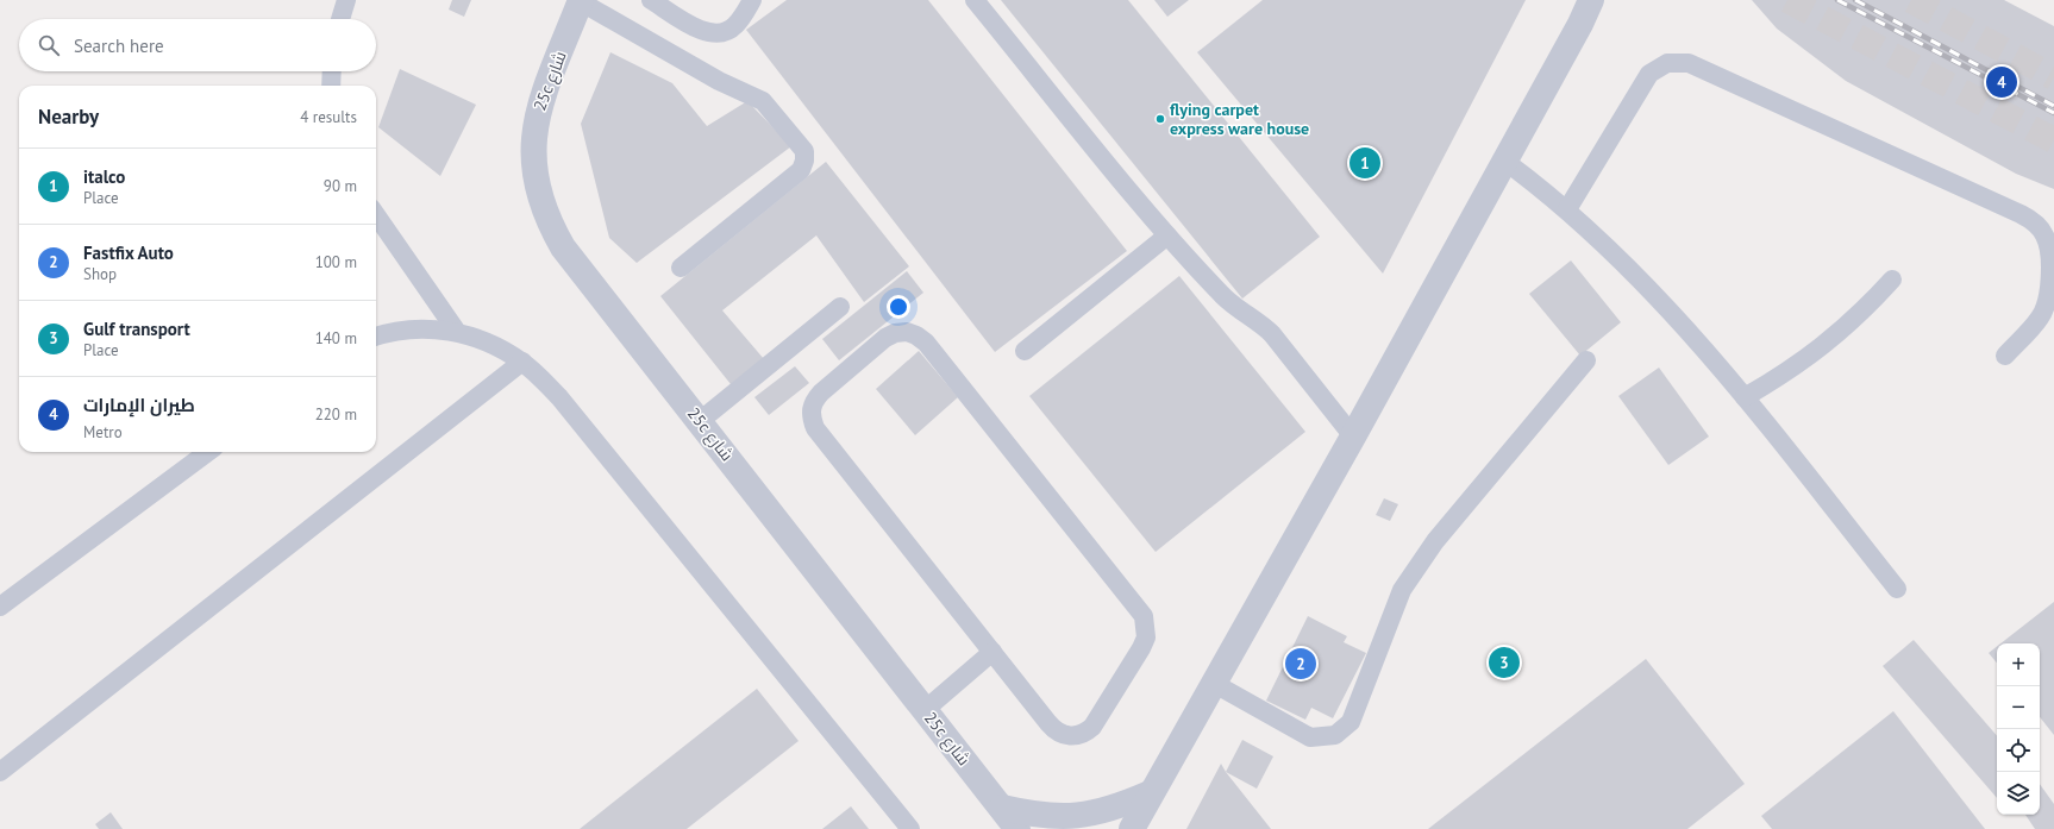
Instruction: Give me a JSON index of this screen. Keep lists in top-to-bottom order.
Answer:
{
  "streets": {
    "street": ["25c شارع"]
  },
  "places": ["flying carpet express ware house"],
  "page": {
    "search": "Search here",
    "pins": [
      "4",
      "1",
      "3",
      "2"
    ],
    "heading": ["Nearby", "4 results"],
    "list": [
      {
        "mark": "1",
        "name": "italco",
        "note": "Place",
        "value": "90 m"
      },
      {
        "mark": "2",
        "name": "Fastfix Auto",
        "note": "Shop",
        "value": "100 m"
      },
      {
        "mark": "3",
        "name": "Gulf transport",
        "note": "Place",
        "value": "140 m"
      },
      {
        "mark": "4",
        "name": "طيران الإمارات",
        "note": "Metro",
        "value": "220 m"
      }
    ],
    "map_buttons": ["+", "−"]
  }
}
